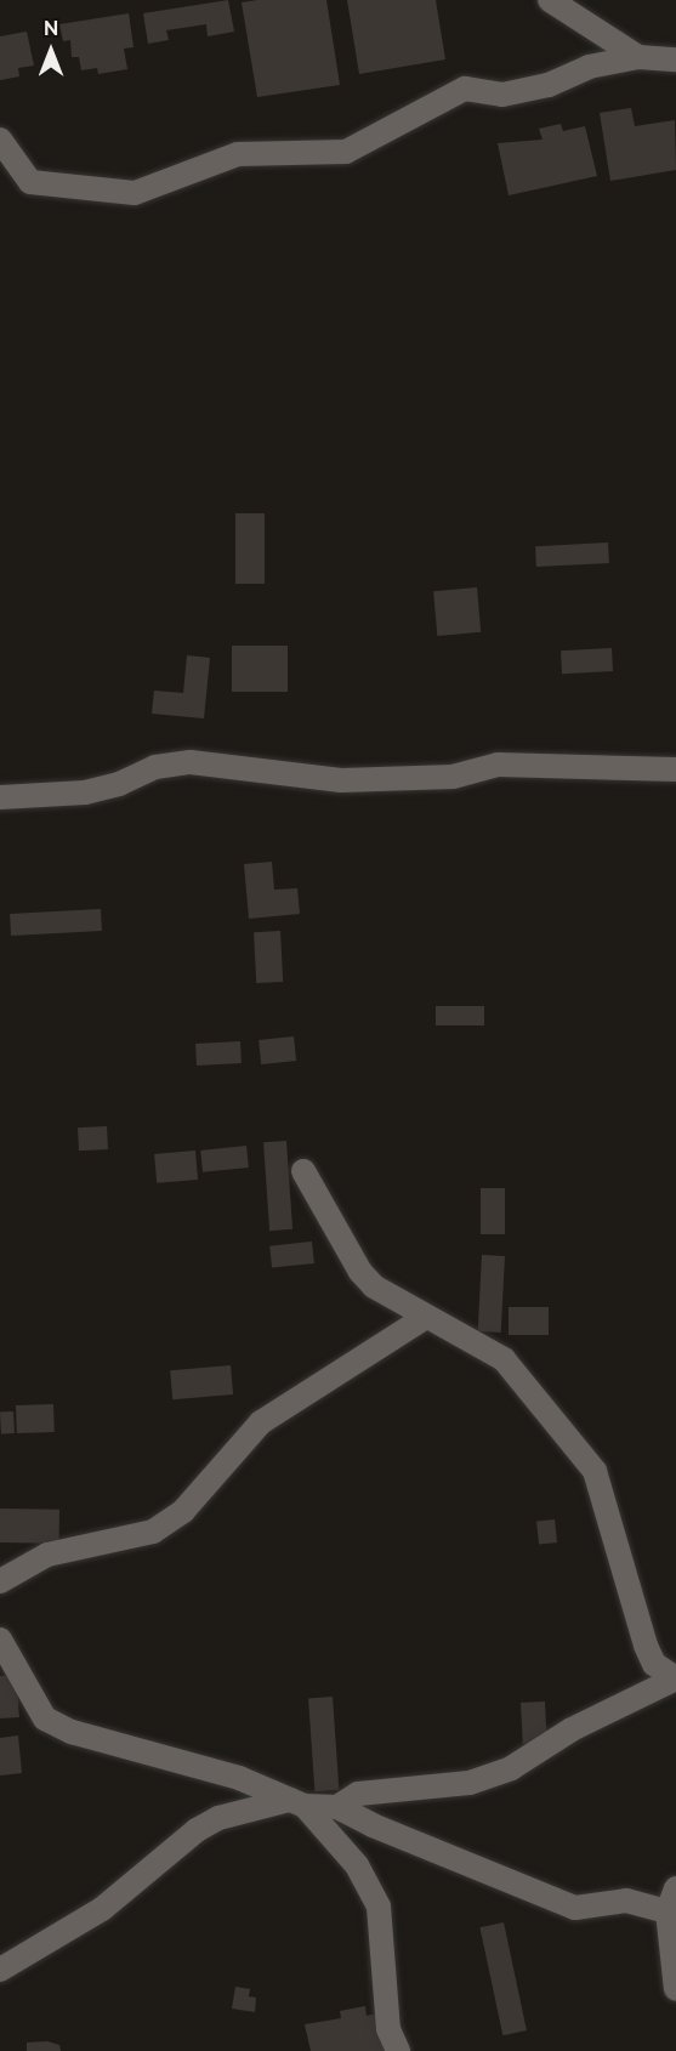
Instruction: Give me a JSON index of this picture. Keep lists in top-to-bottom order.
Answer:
{
  "north": "top"
}
